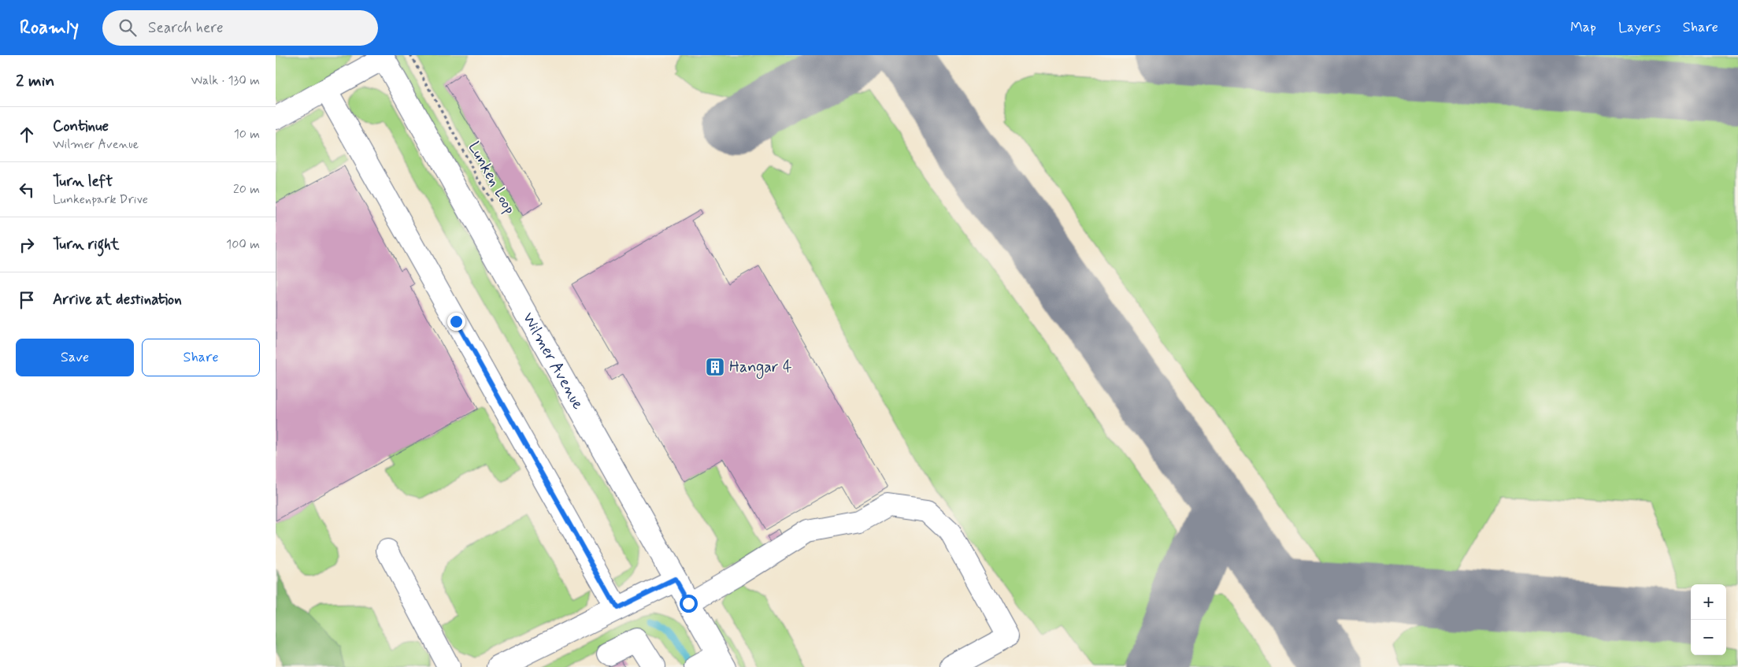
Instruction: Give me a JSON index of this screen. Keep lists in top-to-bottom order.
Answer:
{
  "streets": {
    "street": ["Wilmer Avenue"],
    "path": ["Lunken Loop"]
  },
  "places": {
    "building": ["Hangar 4"]
  },
  "page": {
    "header": "Roamly",
    "search": "Search here",
    "nav": ["Map", "Layers", "Share"],
    "heading": ["2 min", "Walk · 130 m"],
    "list": [
      ["Continue", "Wilmer Avenue", "10 m"],
      ["Turn left", "Lunkenpark Drive", "20 m"],
      ["Turn right", "100 m"],
      "Arrive at destination"
    ],
    "buttons": ["Save", "Share"],
    "map_buttons": ["+", "−"]
  }
}
